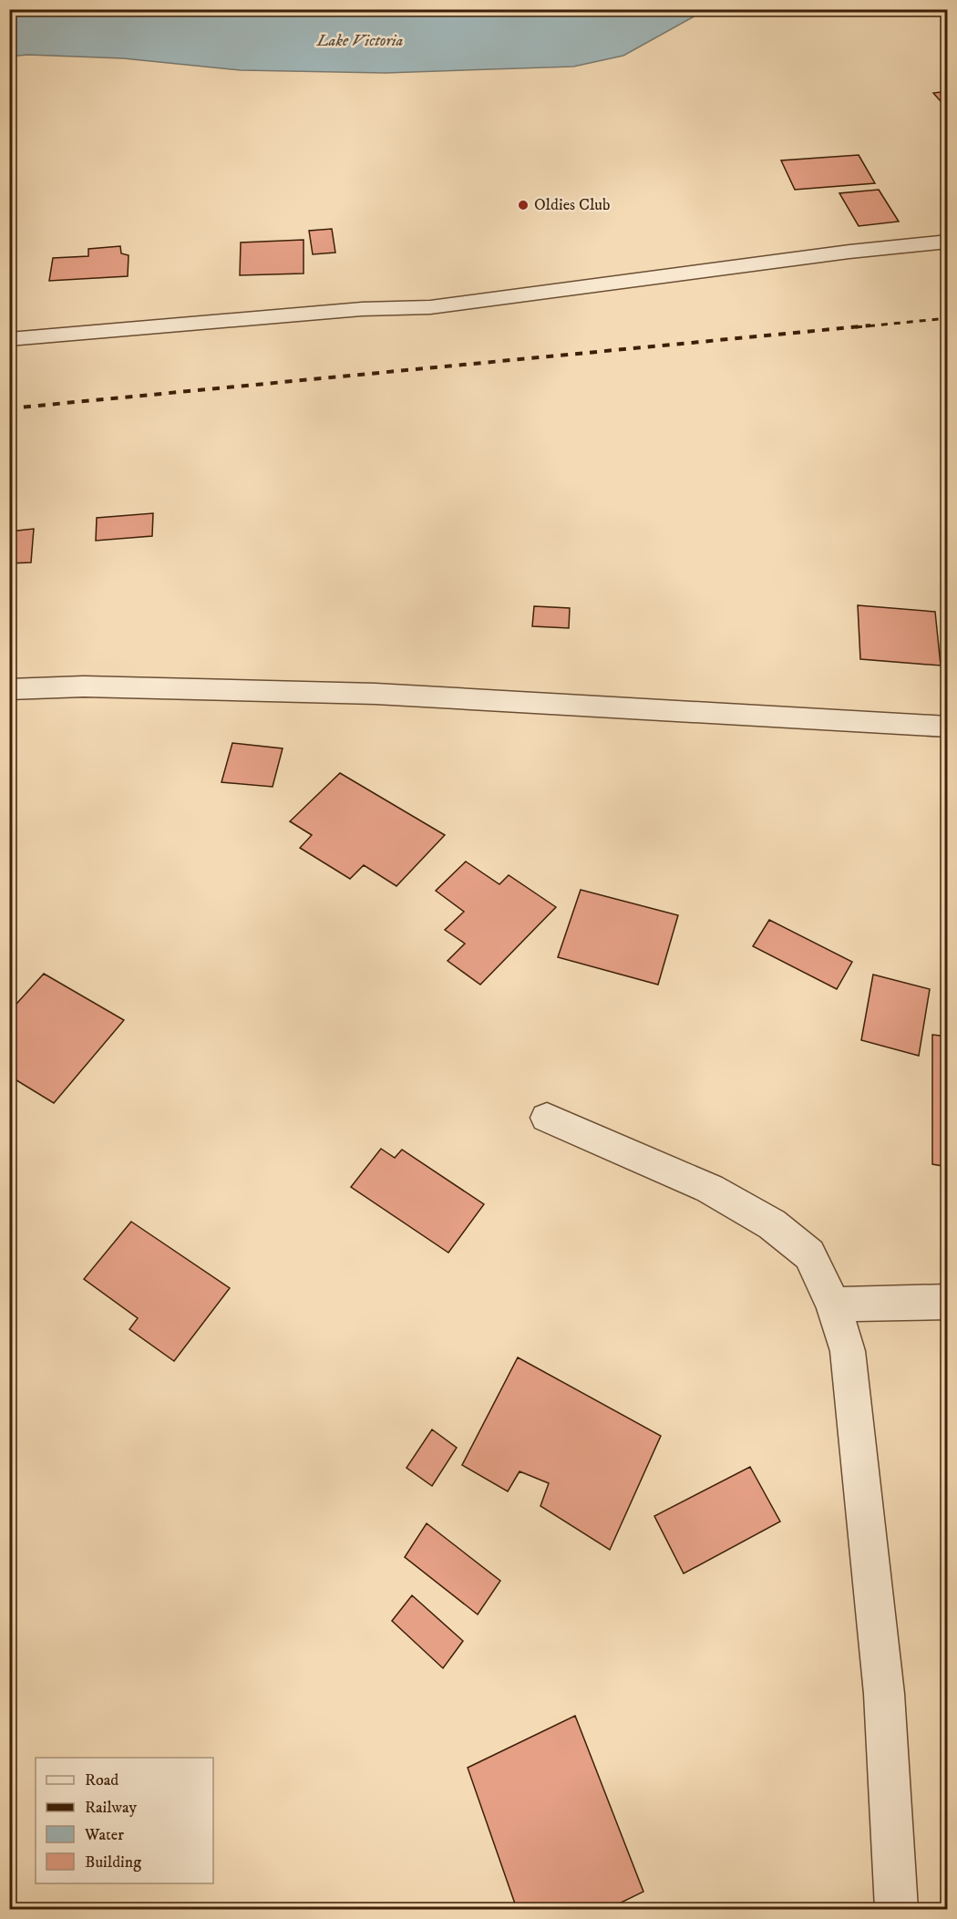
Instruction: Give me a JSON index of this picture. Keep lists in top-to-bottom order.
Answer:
{
  "water": ["Lake Victoria"],
  "places": ["Oldies Club"],
  "legend": [
    "Road",
    "Railway",
    "Water",
    "Building"
  ]
}
